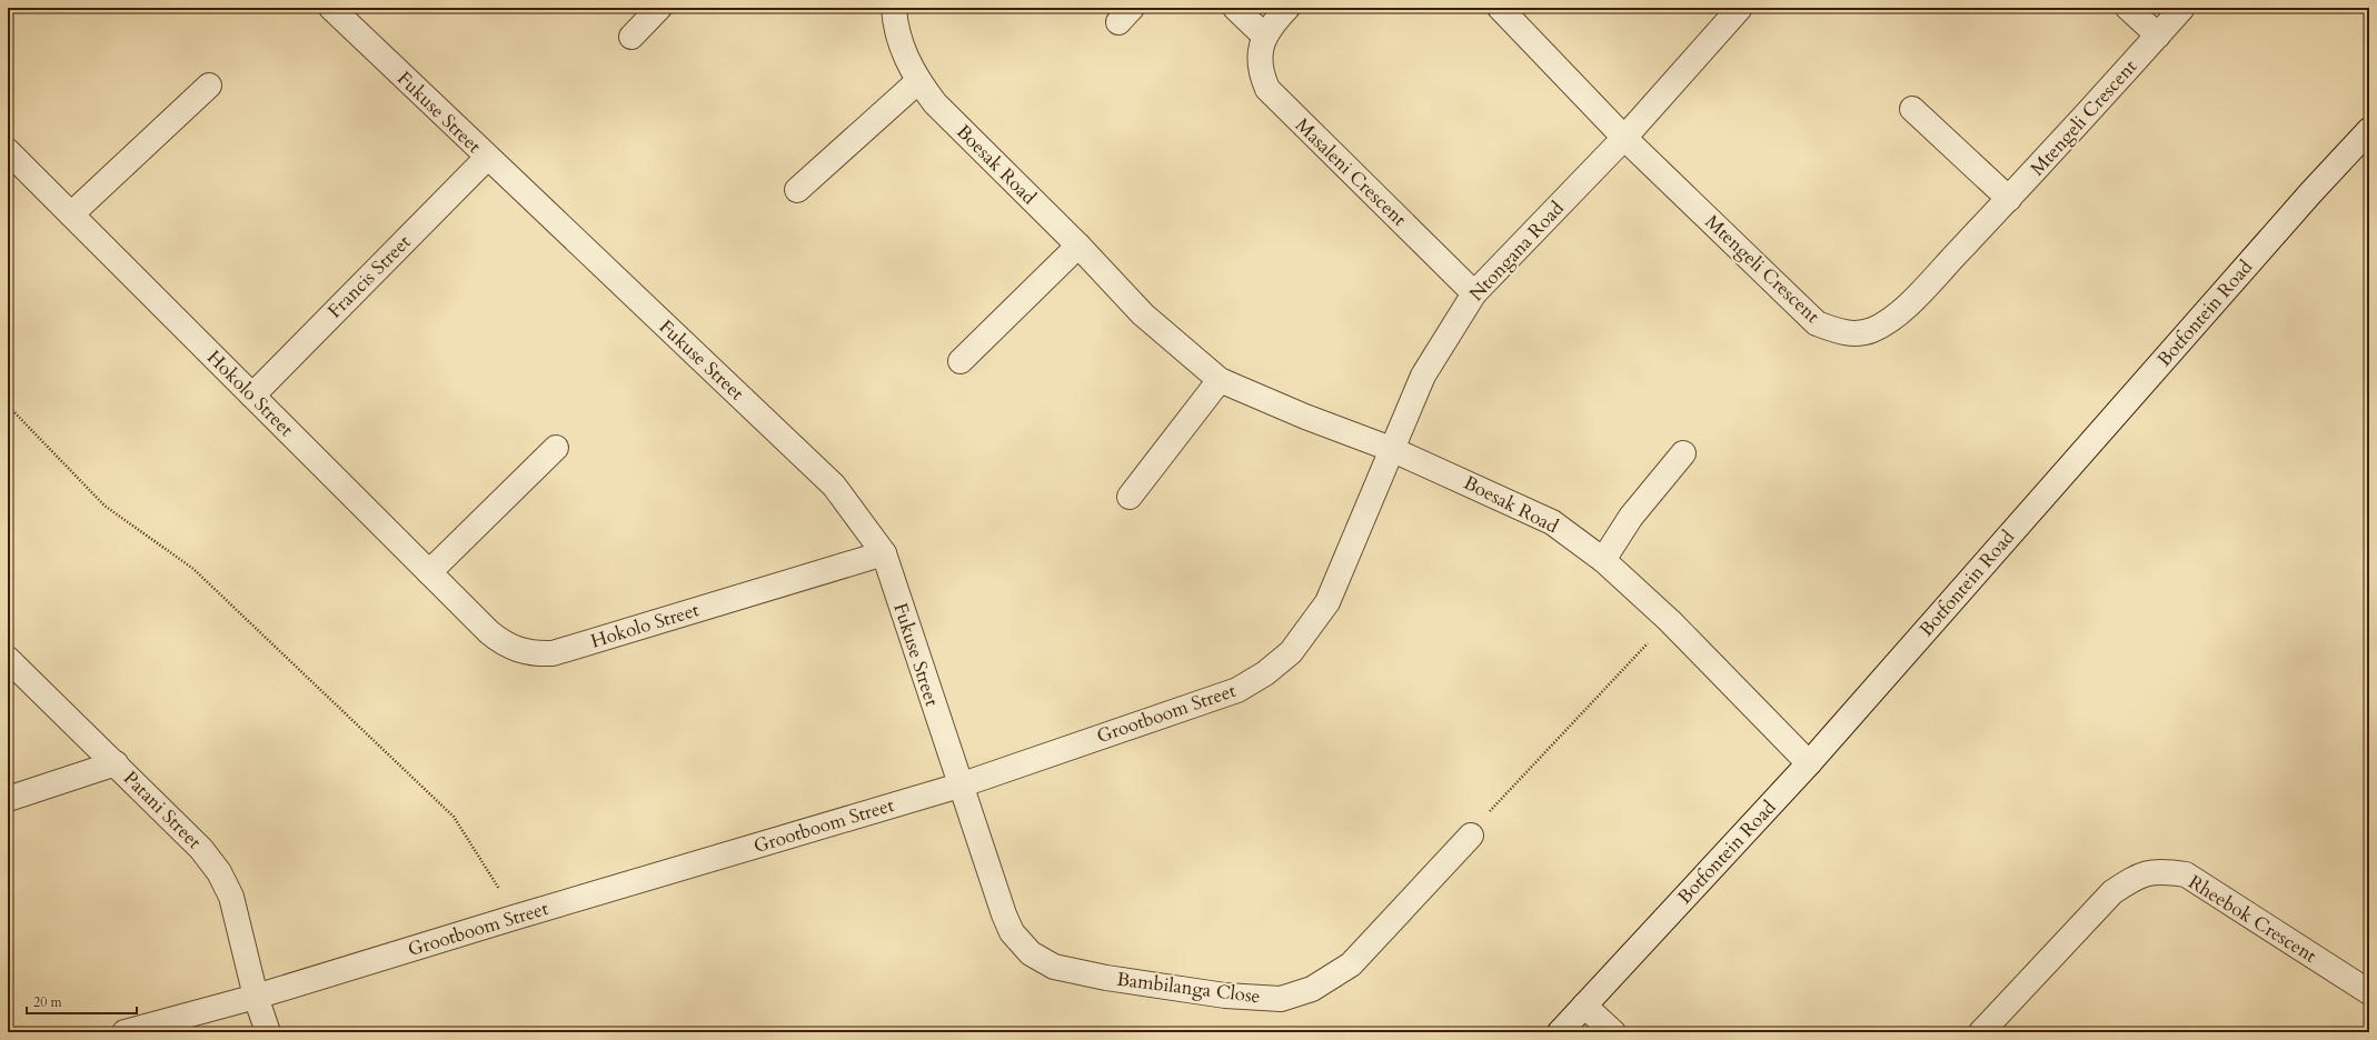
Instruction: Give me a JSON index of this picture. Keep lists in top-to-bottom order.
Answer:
{
  "streets": {
    "street": [
      "Fukuse Street",
      "Mtengeli Crescent",
      "Boesak Road",
      "Masaleni Crescent",
      "Ntongana Road",
      "Francis Street",
      "Botfontein Road",
      "Hokolo Street",
      "Grootboom Street",
      "Patani Street",
      "Rheebok Crescent",
      "Bambilanga Close"
    ]
  },
  "crossings": [
    ["Fukuse Street", "Francis Street"],
    ["Fukuse Street", "Hokolo Street"],
    ["Fukuse Street", "Grootboom Street"],
    ["Fukuse Street", "Bambilanga Close"],
    ["Mtengeli Crescent", "Ntongana Road"],
    ["Boesak Road", "Ntongana Road"],
    ["Boesak Road", "Botfontein Road"],
    ["Boesak Road", "Grootboom Street"],
    ["Masaleni Crescent", "Ntongana Road"],
    ["Ntongana Road", "Grootboom Street"],
    ["Francis Street", "Hokolo Street"],
    ["Grootboom Street", "Patani Street"],
    ["Grootboom Street", "Bambilanga Close"]
  ],
  "scale_bar": "20 m"
}
